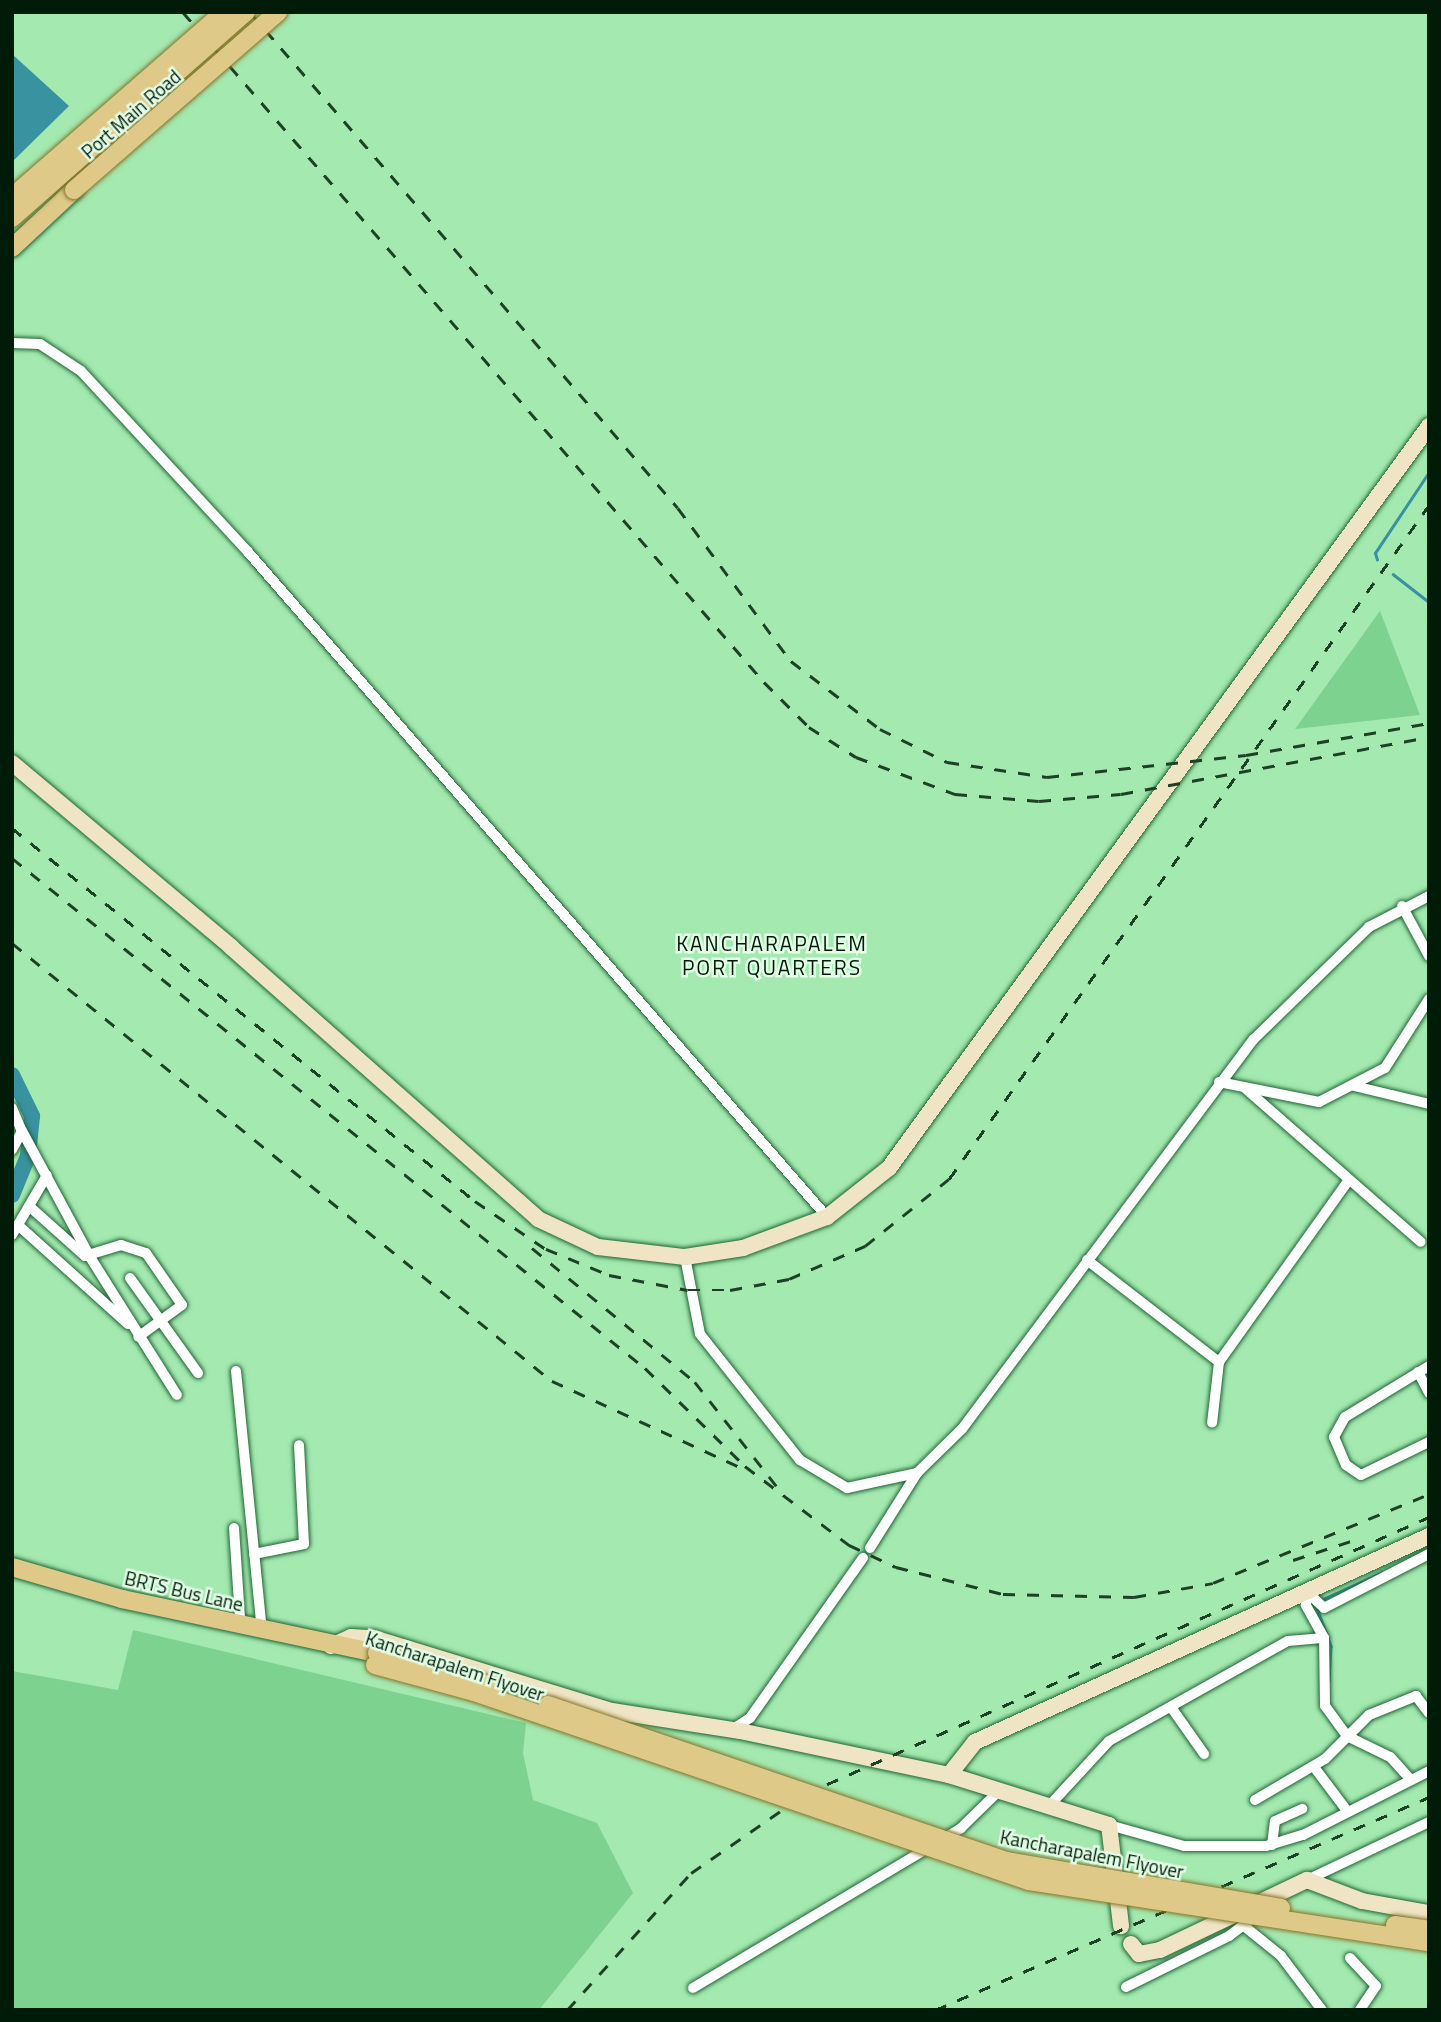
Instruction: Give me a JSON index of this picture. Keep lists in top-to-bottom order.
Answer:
{
  "streets": {
    "main road": ["Port Main Road", "BRTS Bus Lane", "Kancharapalem Flyover"]
  },
  "crossings": [
    ["BRTS Bus Lane", "Kancharapalem Flyover"]
  ],
  "districts": ["KANCHARAPALEM PORT QUARTERS"]
}
